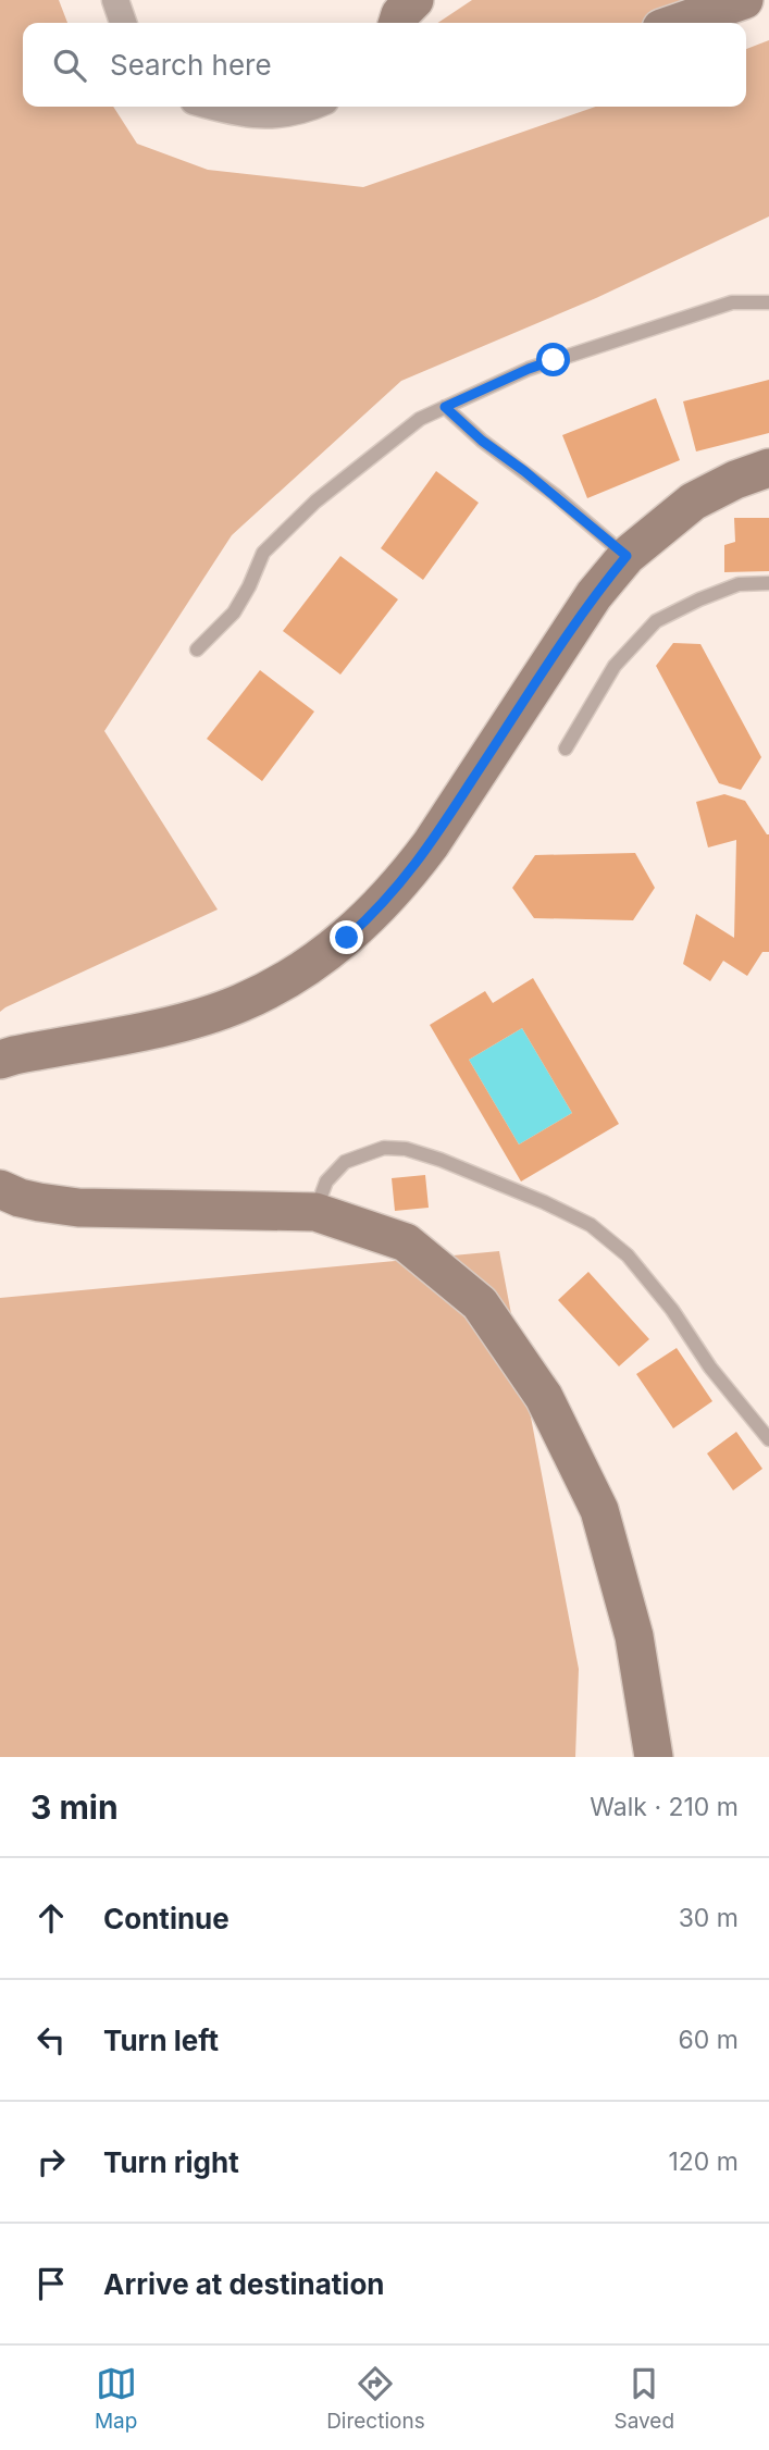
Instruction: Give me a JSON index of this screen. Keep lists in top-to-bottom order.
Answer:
{
  "page": {
    "search": "Search here",
    "heading": ["3 min", "Walk · 210 m"],
    "list": [
      ["Continue", "30 m"],
      ["Turn left", "60 m"],
      ["Turn right", "120 m"],
      "Arrive at destination"
    ],
    "nav": ["Map", "Directions", "Saved"]
  }
}
